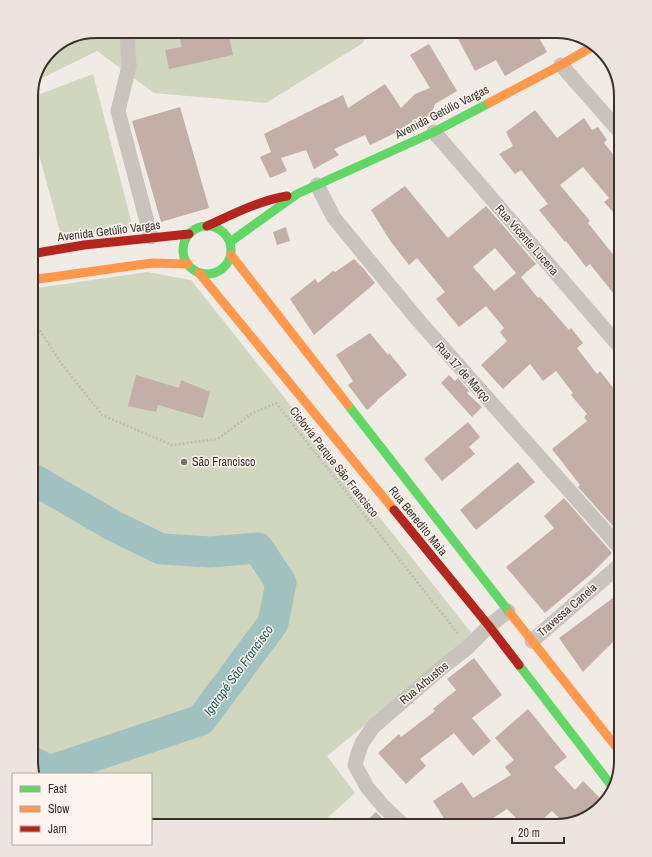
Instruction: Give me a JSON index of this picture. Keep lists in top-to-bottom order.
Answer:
{
  "streets": {
    "street": [
      "Avenida Getúlio Vargas",
      "Rua Vicente Lucena",
      "Rua 17 de Março",
      "Rua Benedito Maia",
      "Travessa Canela",
      "Rua Arbustos"
    ],
    "path": ["Ciclovia Parque São Francisco"]
  },
  "crossings": [
    ["Avenida Getúlio Vargas", "Rua Vicente Lucena"],
    ["Avenida Getúlio Vargas", "Rua 17 de Março"],
    ["Avenida Getúlio Vargas", "Rua Benedito Maia"],
    ["Ciclovia Parque São Francisco", "Rua Arbustos"],
    ["Rua Benedito Maia", "Travessa Canela"],
    ["Rua Benedito Maia", "Rua Arbustos"]
  ],
  "water": ["Igarapé São Francisco"],
  "places": ["São Francisco"],
  "legend": ["Fast", "Slow", "Jam"],
  "scale_bar": "20 m"
}
